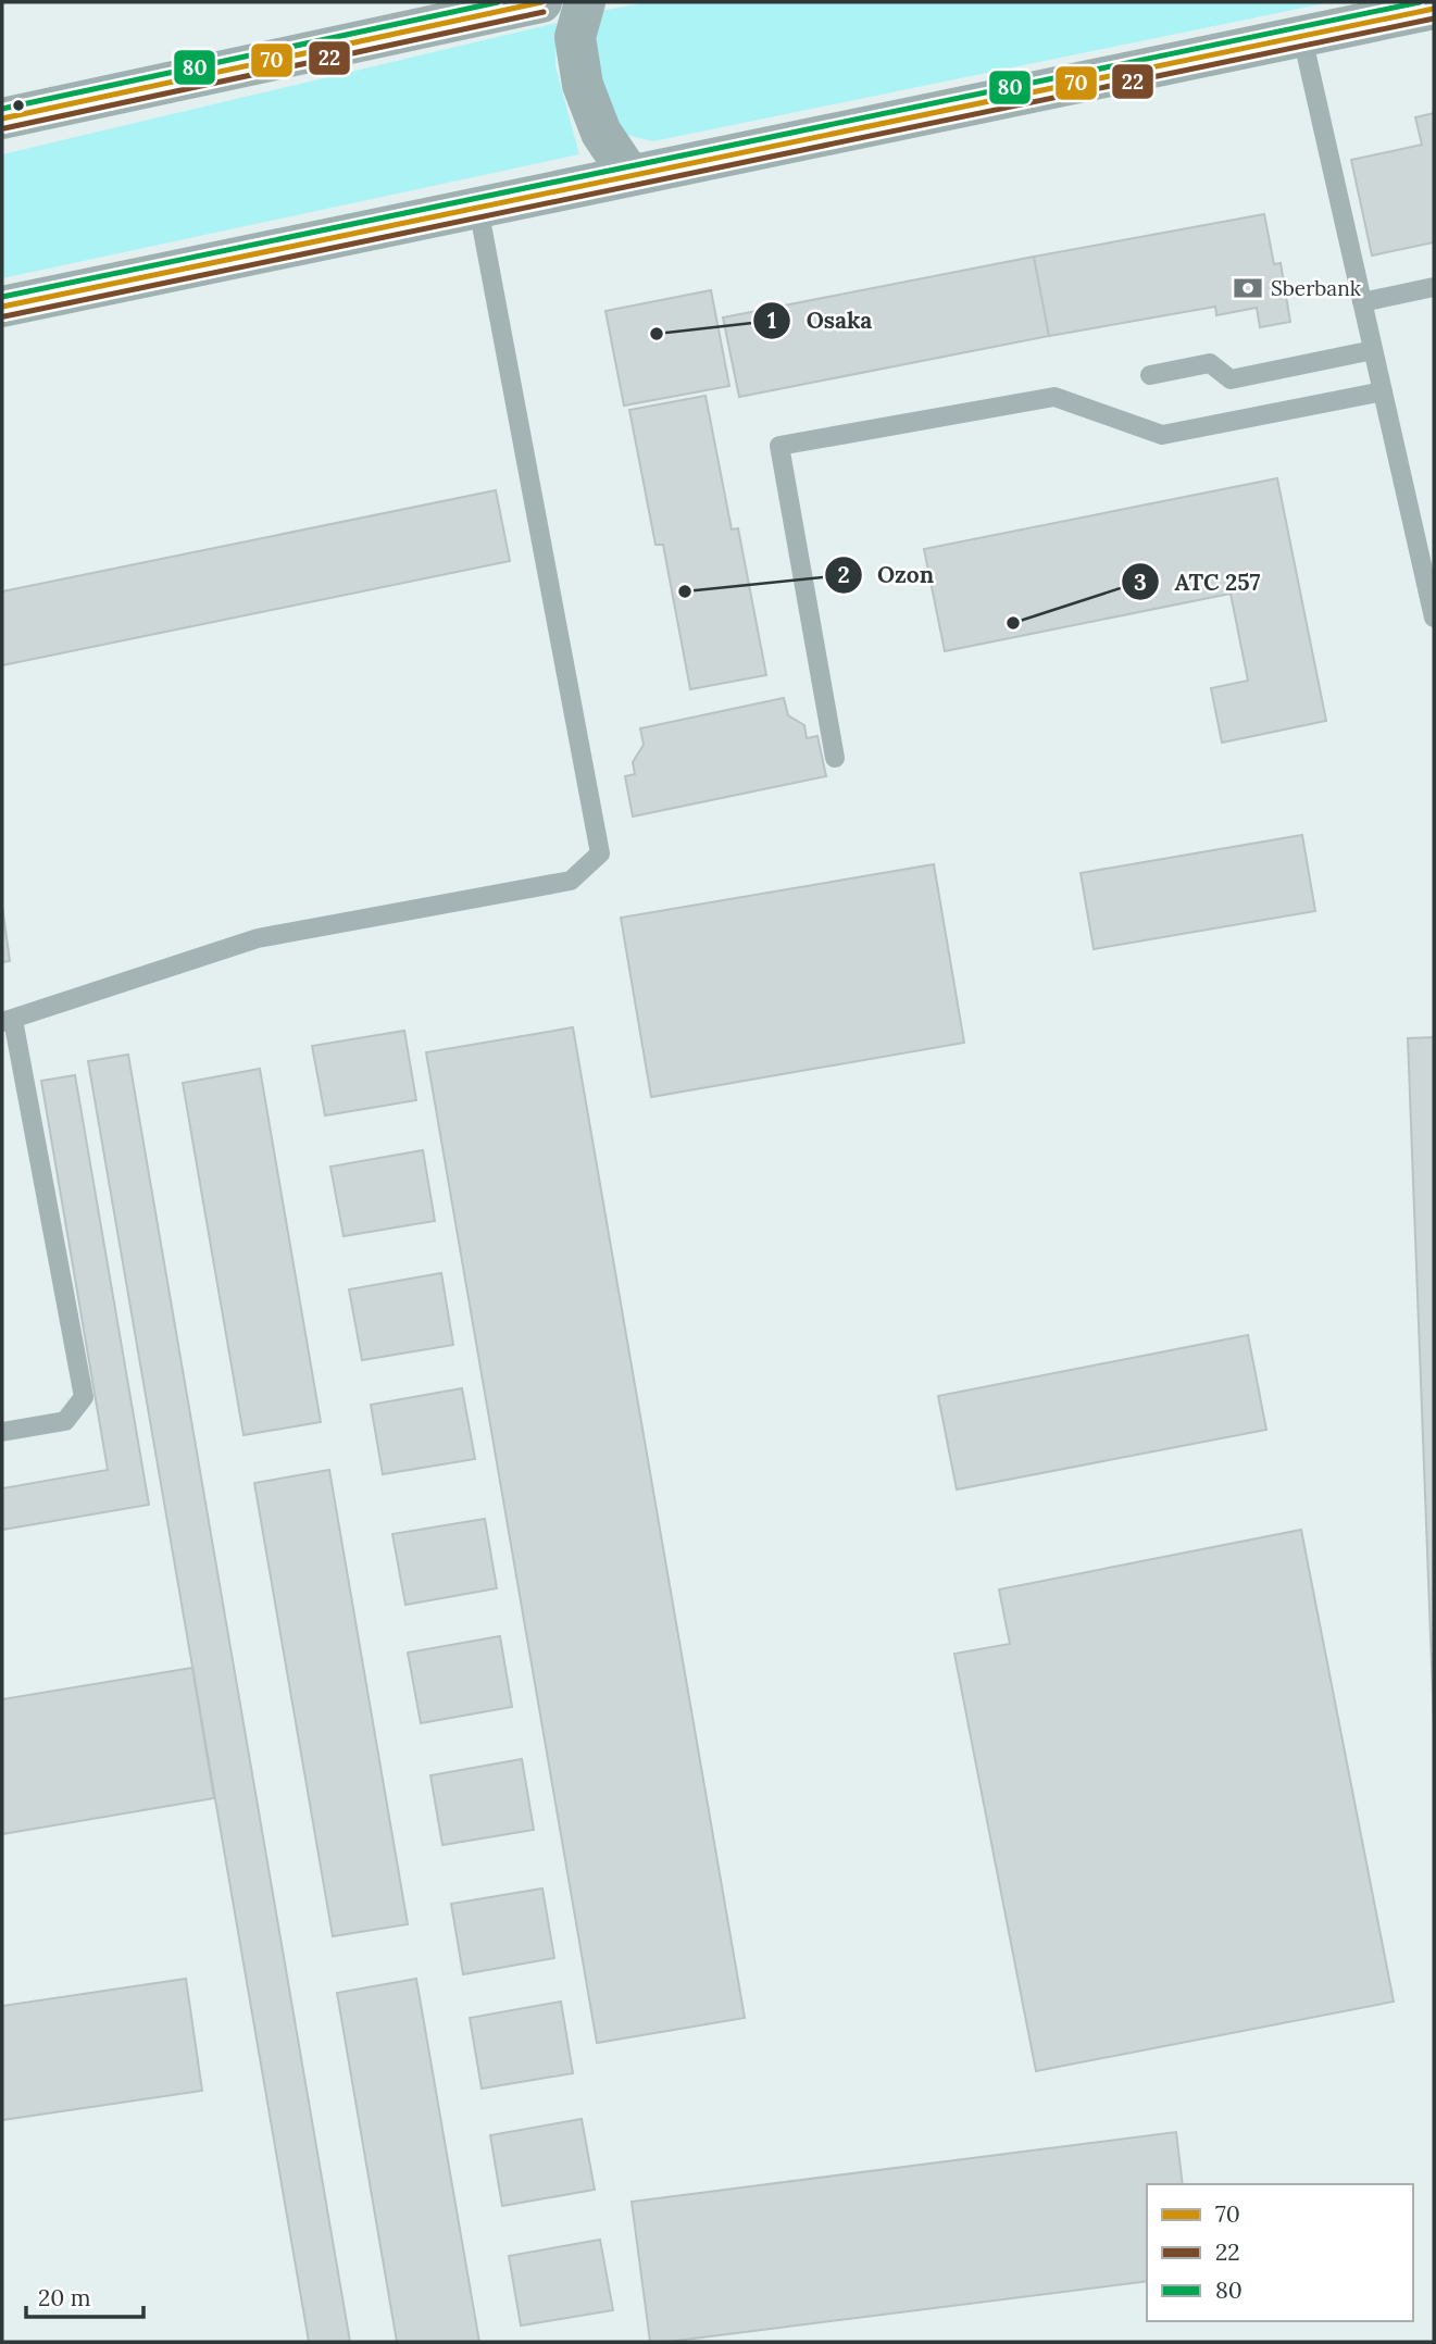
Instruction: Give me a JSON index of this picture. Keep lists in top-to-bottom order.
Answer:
{
  "places": {
    "bank": ["Sberbank"],
    "other": ["Osaka", "Ozon", "АТС 257"]
  },
  "lines": ["transit line 70", "transit line 80", "transit line 22"],
  "legend": ["70", "22", "80"],
  "scale_bar": "20 m"
}
